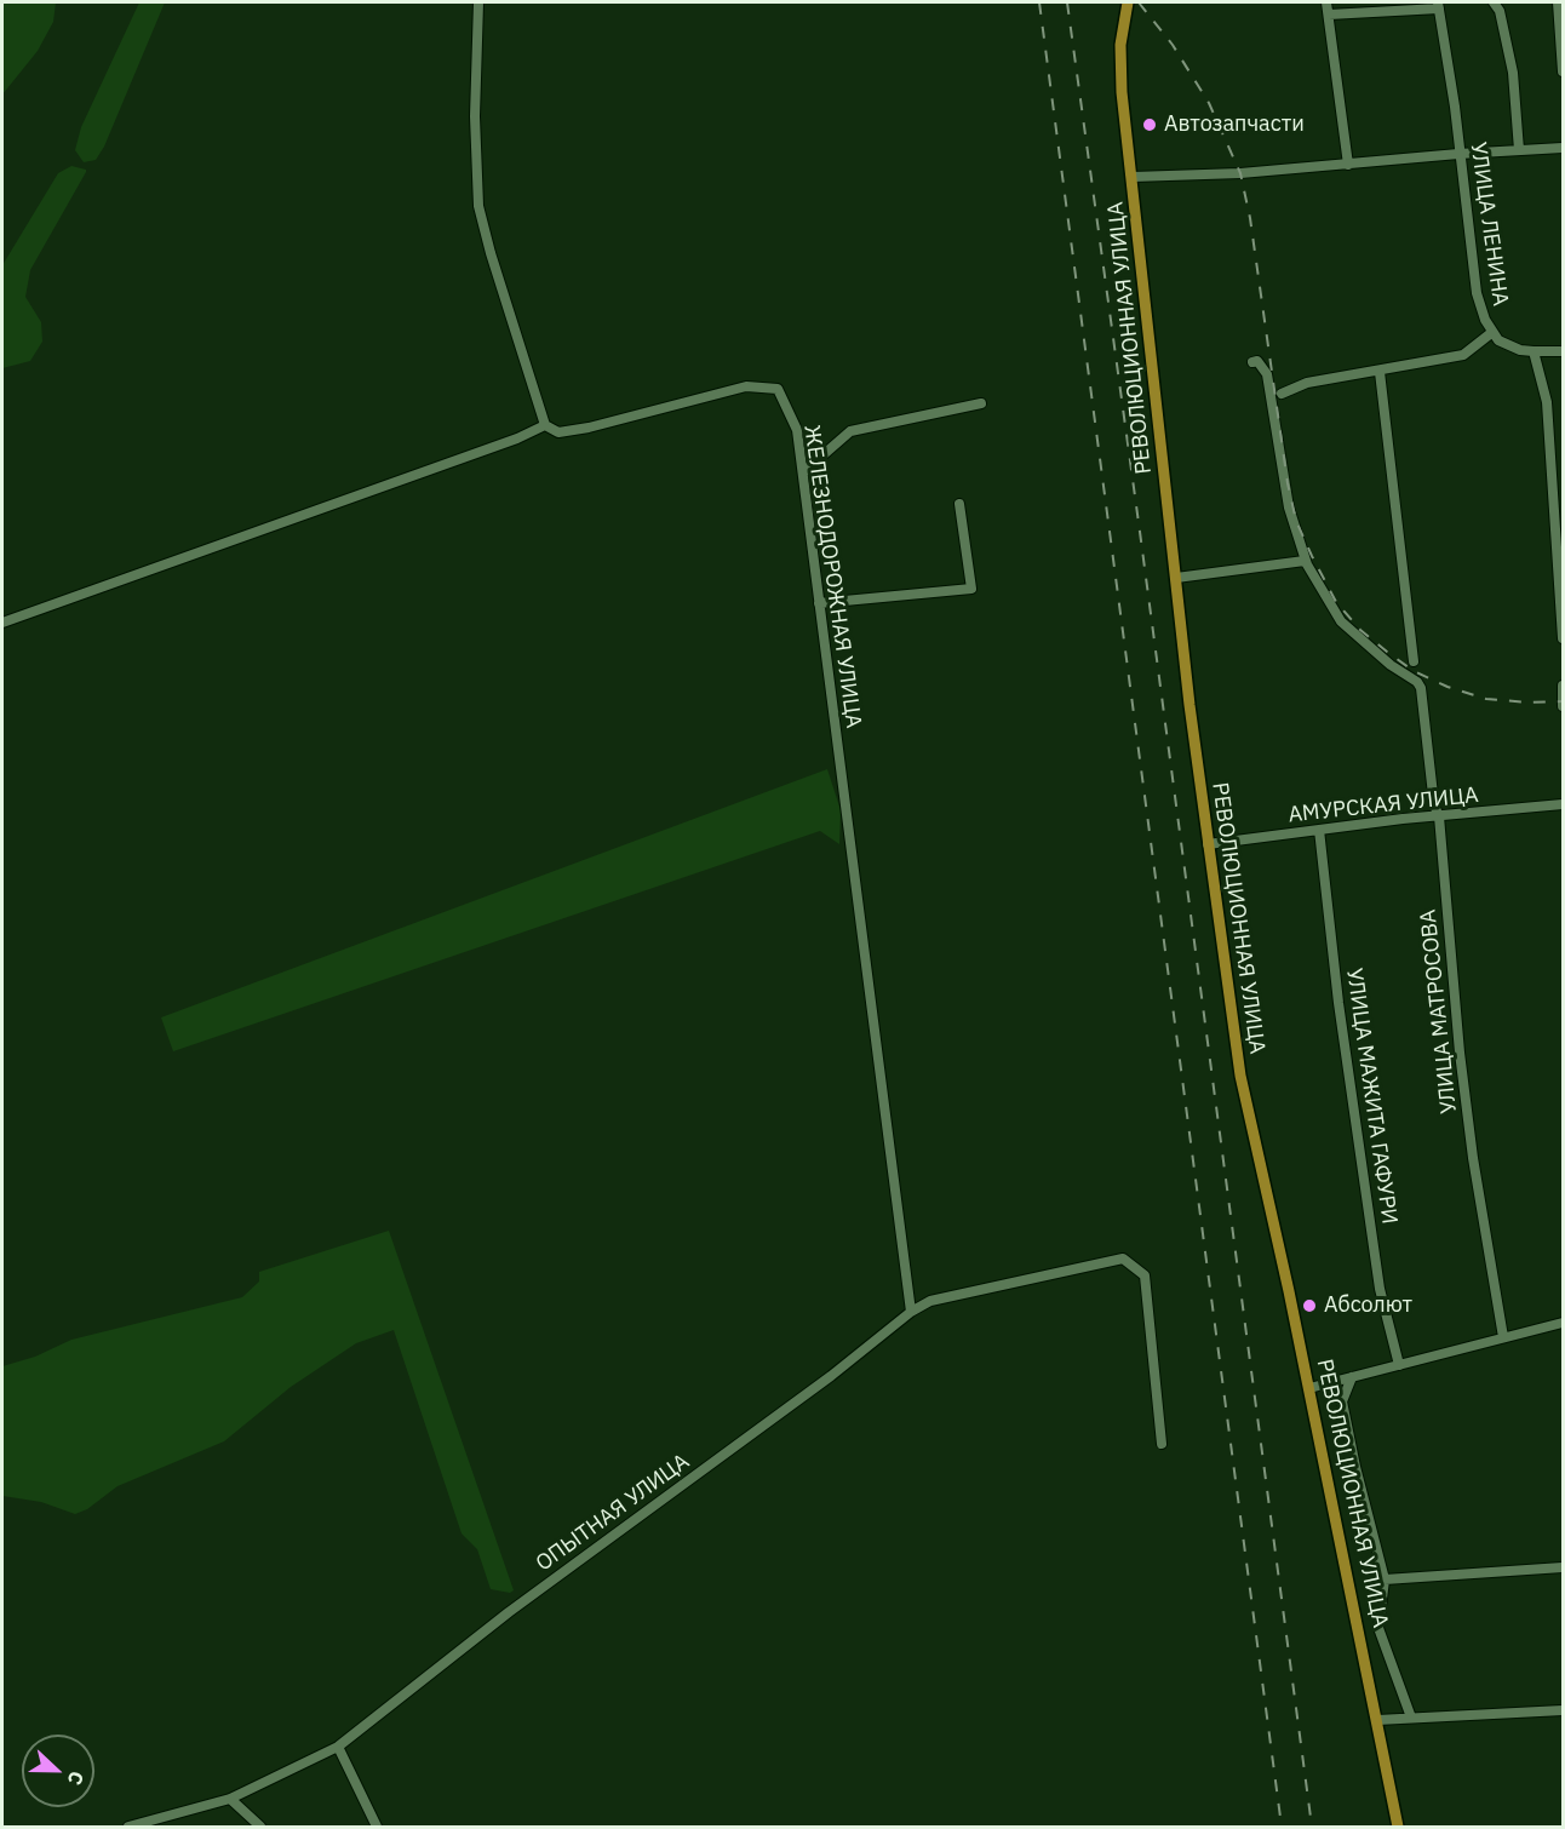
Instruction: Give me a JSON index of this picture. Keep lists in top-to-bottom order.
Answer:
{
  "streets": {
    "main road": ["РЕВОЛЮЦИОННАЯ УЛИЦА"],
    "street": [
      "УЛИЦА ЛЕНИНА",
      "ЖЕЛЕЗНОДОРОЖНАЯ УЛИЦА",
      "АМУРСКАЯ УЛИЦА",
      "УЛИЦА МАТРОСОВА",
      "УЛИЦА МАЖИТА ГАФУРИ",
      "ОПЫТНАЯ УЛИЦА"
    ]
  },
  "crossings": [
    ["РЕВОЛЮЦИОННАЯ УЛИЦА", "АМУРСКАЯ УЛИЦА"],
    ["ЖЕЛЕЗНОДОРОЖНАЯ УЛИЦА", "ОПЫТНАЯ УЛИЦА"],
    ["АМУРСКАЯ УЛИЦА", "УЛИЦА МАТРОСОВА"],
    ["АМУРСКАЯ УЛИЦА", "УЛИЦА МАЖИТА ГАФУРИ"]
  ],
  "places": ["Автозапчасти", "Абсолют"],
  "north": "right"
}
